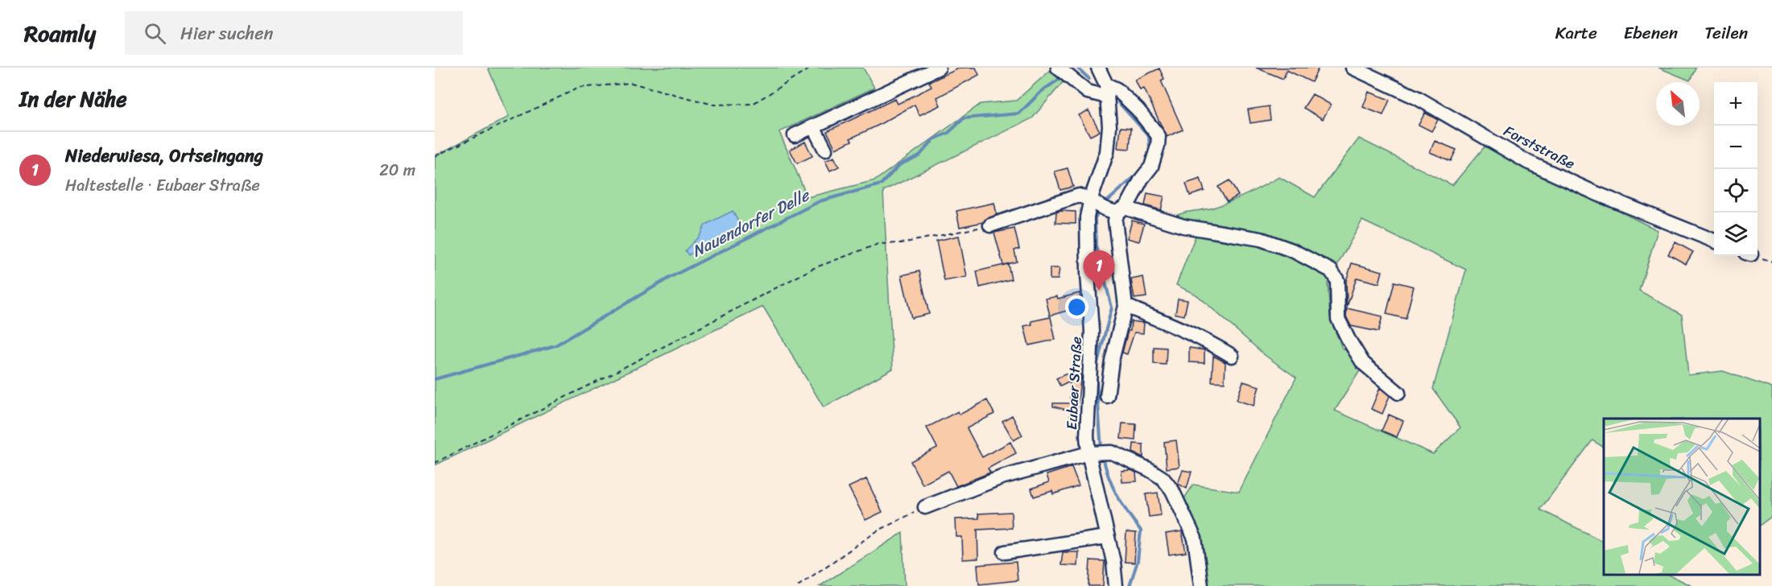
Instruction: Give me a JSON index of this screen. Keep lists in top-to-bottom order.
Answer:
{
  "streets": {
    "street": ["Forststraße", "Eubaer Straße"]
  },
  "water": ["Nauendorfer Delle"],
  "north": "top left",
  "page": {
    "header": "Roamly",
    "search": "Hier suchen",
    "nav": ["Karte", "Ebenen", "Teilen"],
    "heading": "In der Nähe",
    "map_buttons": ["+", "−"],
    "list": [
      {
        "mark": "1",
        "name": "Niederwiesa, Ortseingang",
        "note": "Haltestelle · Eubaer Straße",
        "value": "20 m"
      }
    ],
    "pins": "1"
  }
}
